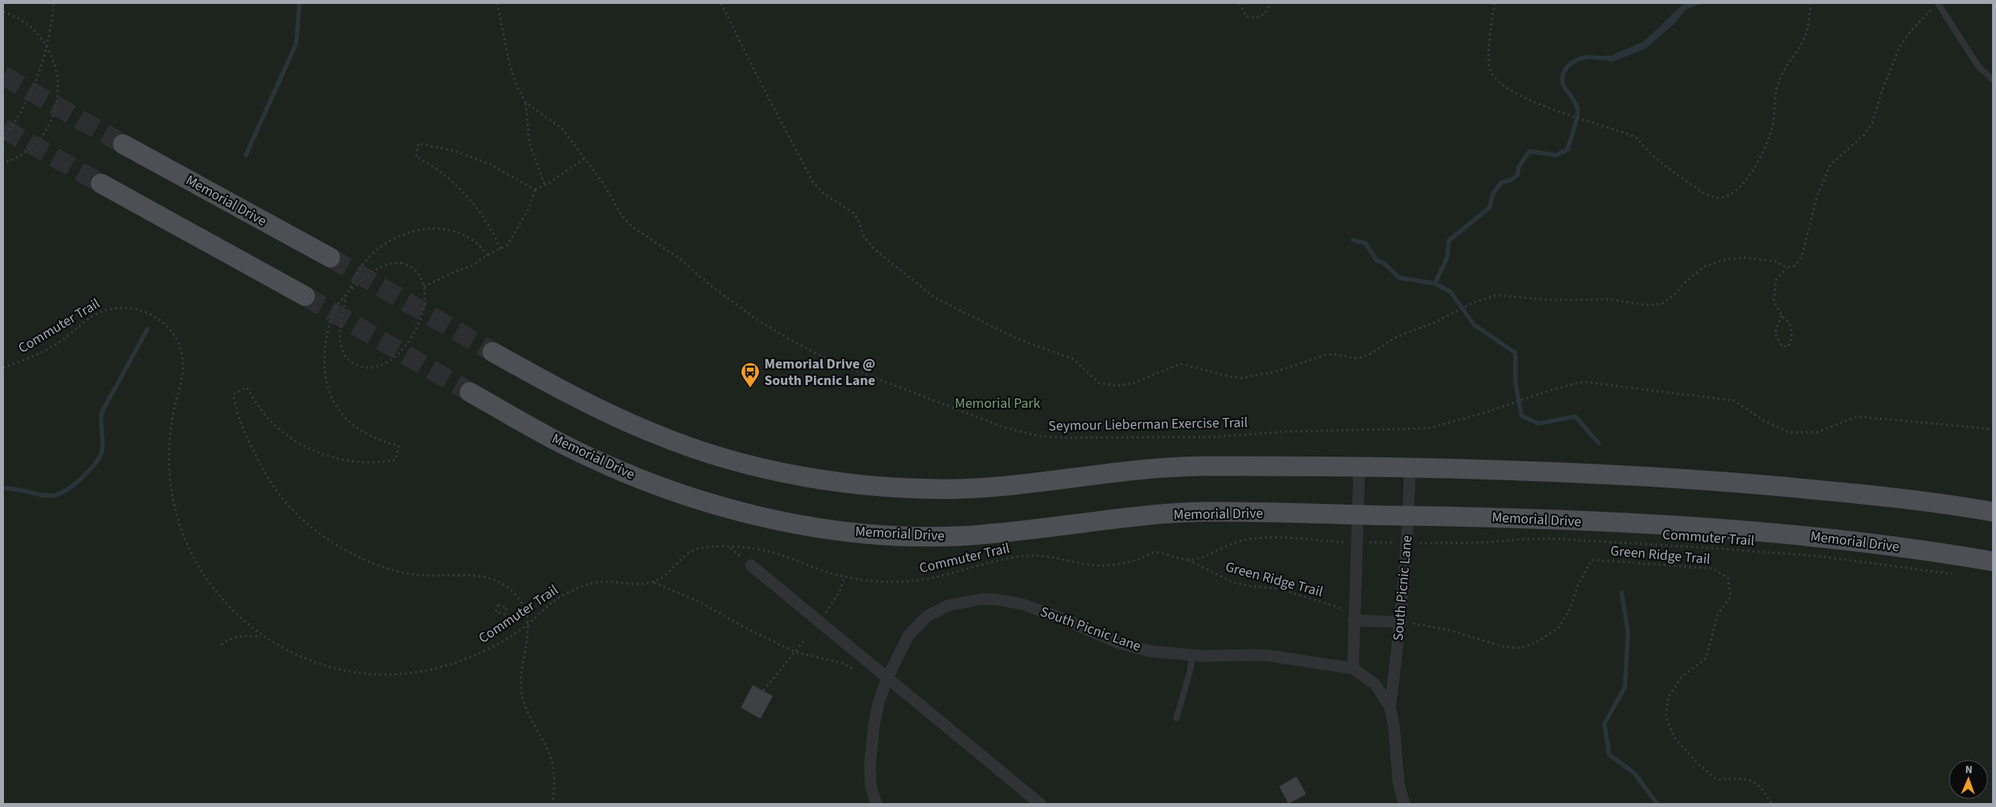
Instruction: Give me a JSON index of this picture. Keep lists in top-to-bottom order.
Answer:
{
  "streets": {
    "main road": ["Memorial Drive"],
    "street": ["South Picnic Lane"],
    "path": ["Commuter Trail", "Seymour Lieberman Exercise Trail", "Green Ridge Trail"]
  },
  "crossings": [
    ["Memorial Drive", "South Picnic Lane"],
    ["Commuter Trail", "Green Ridge Trail"],
    ["Green Ridge Trail", "South Picnic Lane"]
  ],
  "parks": ["Memorial Park"],
  "places": {
    "bus stop": ["Memorial Drive @ South Picnic Lane"]
  },
  "north": "top"
}
